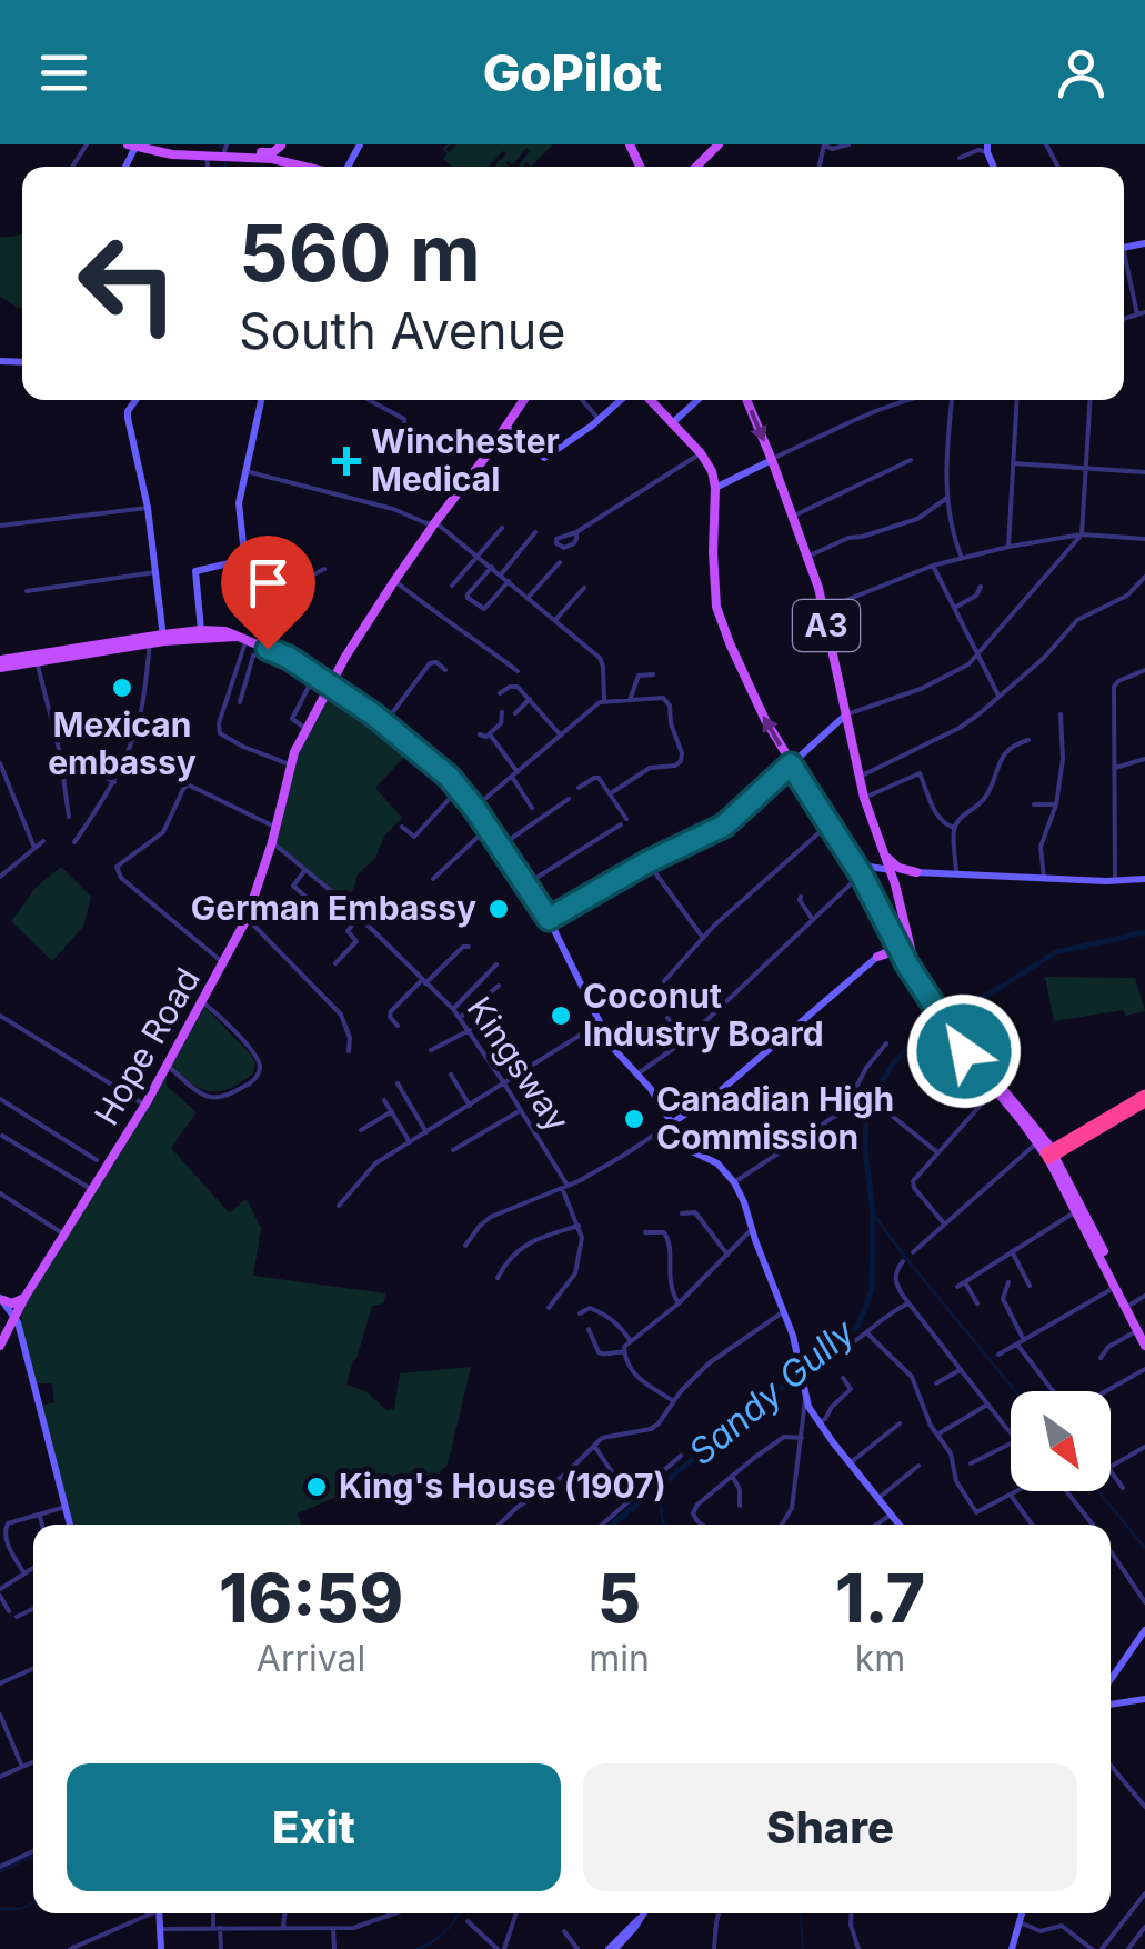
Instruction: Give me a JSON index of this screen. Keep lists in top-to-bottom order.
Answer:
{
  "streets": {
    "main road": ["A3", "Hope Road"],
    "street": ["Kingsway"]
  },
  "crossings": [
    ["Hope Road", "Kingsway"]
  ],
  "water": ["Sandy Gully"],
  "places": {
    "health": ["Winchester Medical"],
    "other": [
      "Mexican embassy",
      "German Embassy",
      "Coconut Industry Board",
      "Canadian High Commission",
      "King's House (1907)"
    ]
  },
  "north": "bottom right",
  "page": {
    "header": "GoPilot",
    "turn": ["560 m", "South Avenue"],
    "eta": [
      "16:59",
      "Arrival",
      "5",
      "min",
      "1.7",
      "km"
    ],
    "buttons": ["Exit", "Share"]
  }
}
